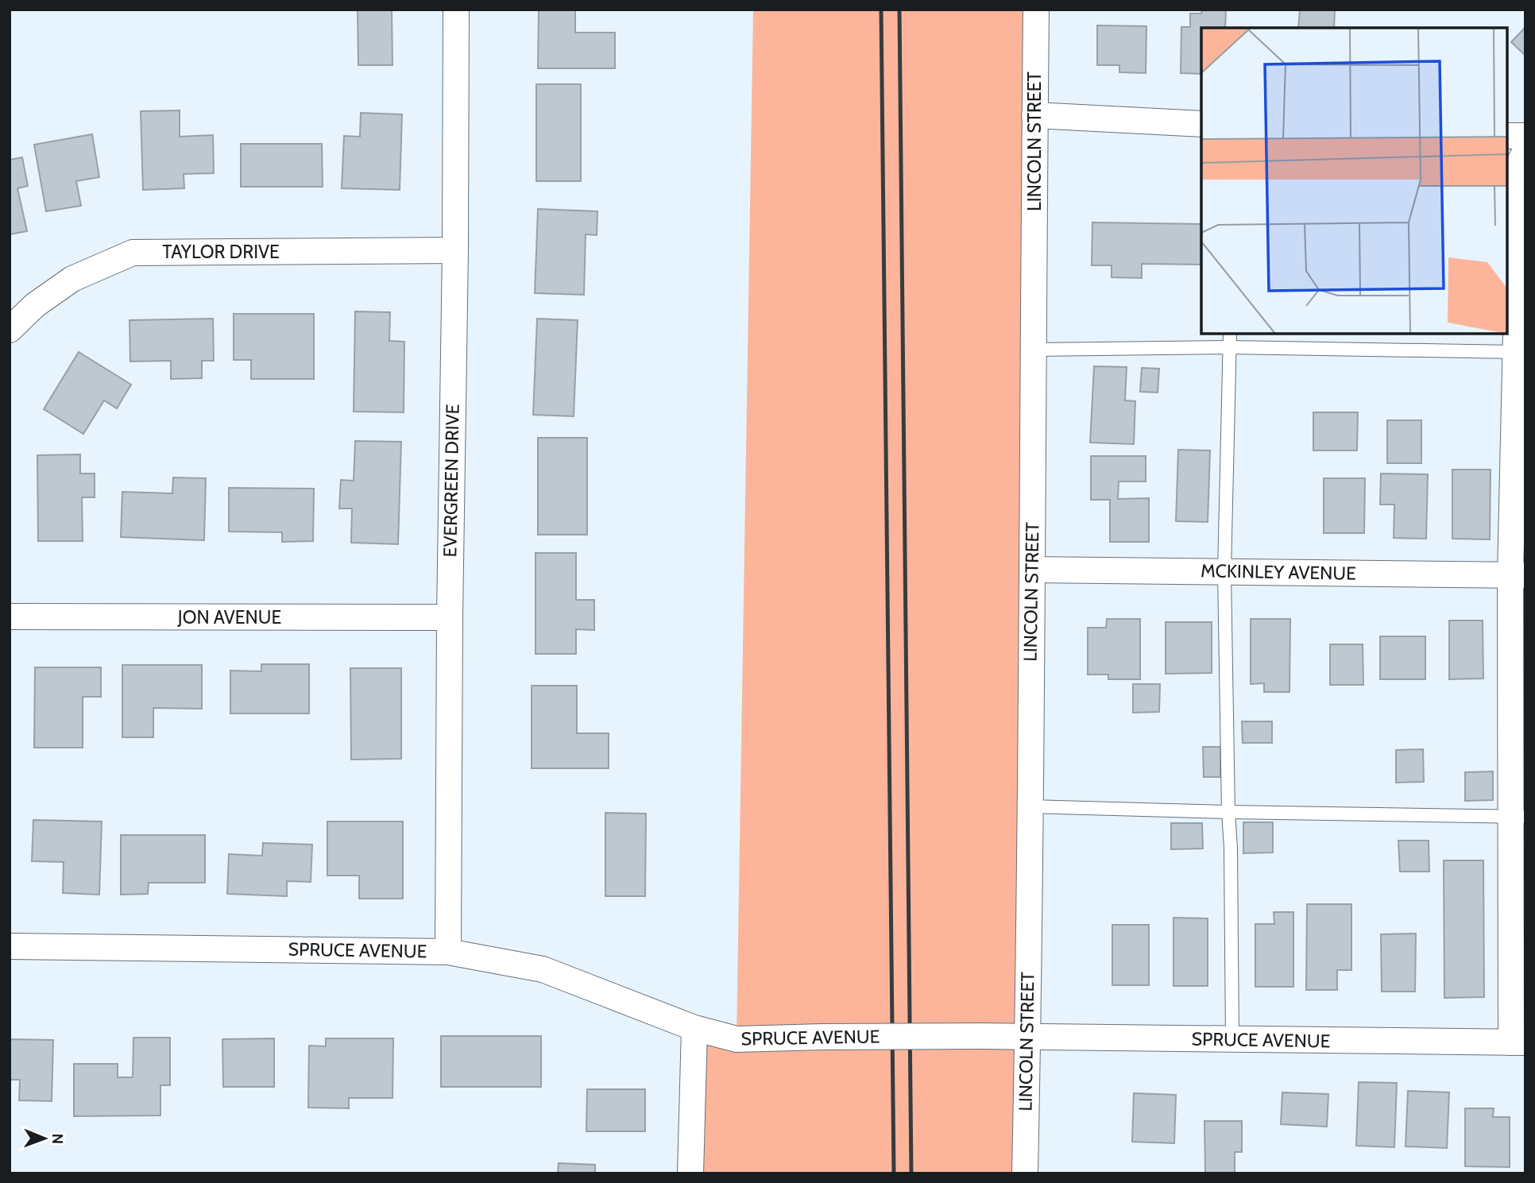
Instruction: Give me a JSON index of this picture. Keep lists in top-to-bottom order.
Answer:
{
  "streets": {
    "street": [
      "LINCOLN STREET",
      "TAYLOR DRIVE",
      "EVERGREEN DRIVE",
      "MCKINLEY AVENUE",
      "JON AVENUE",
      "SPRUCE AVENUE"
    ]
  },
  "crossings": [
    ["LINCOLN STREET", "MCKINLEY AVENUE"],
    ["LINCOLN STREET", "SPRUCE AVENUE"],
    ["TAYLOR DRIVE", "EVERGREEN DRIVE"],
    ["EVERGREEN DRIVE", "JON AVENUE"],
    ["EVERGREEN DRIVE", "SPRUCE AVENUE"]
  ],
  "north": "right"
}
